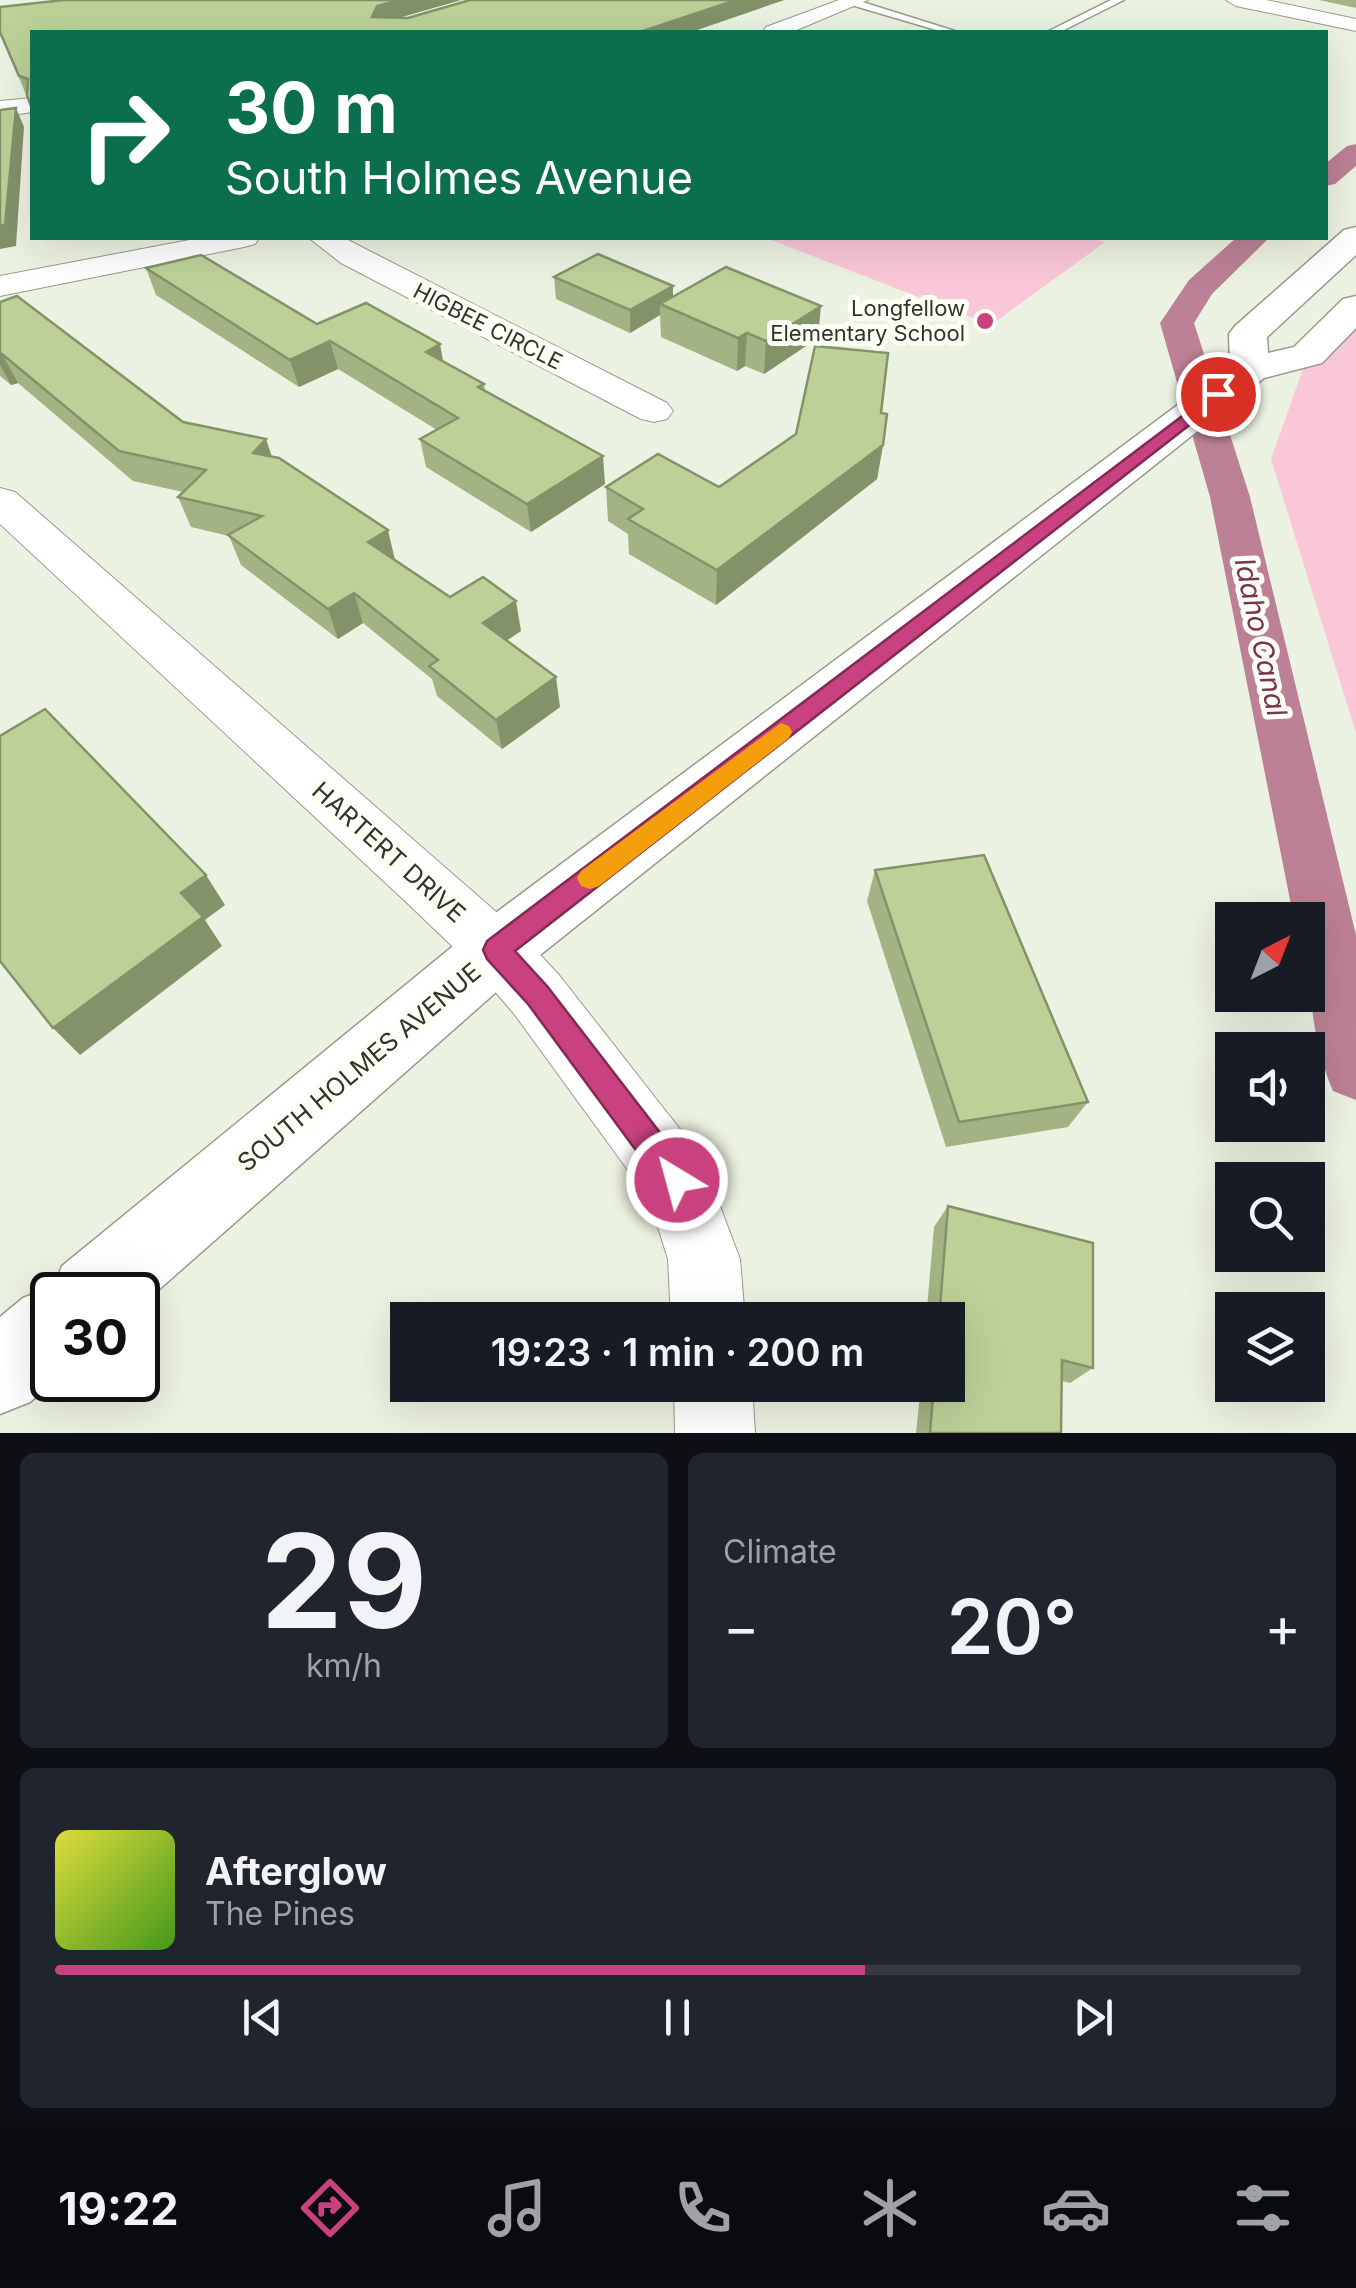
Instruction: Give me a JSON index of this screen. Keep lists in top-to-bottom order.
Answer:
{
  "streets": {
    "main road": ["SOUTH HOLMES AVENUE"],
    "street": ["HIGBEE CIRCLE", "HARTERT DRIVE"]
  },
  "crossings": [
    ["HARTERT DRIVE", "SOUTH HOLMES AVENUE"]
  ],
  "water": ["Idaho Canal"],
  "places": ["Longfellow Elementary School"],
  "north": "top right",
  "page": {
    "turn": ["30 m", "South Holmes Avenue"],
    "limit": "30",
    "trip": "19:23 · 1 min · 200 m",
    "tile": [
      ["29", "km/h"],
      "Climate"
    ],
    "heat": ["−", "20°", "+"],
    "song": ["Afterglow", "The Pines"],
    "tabs": "19:22"
  }
}
